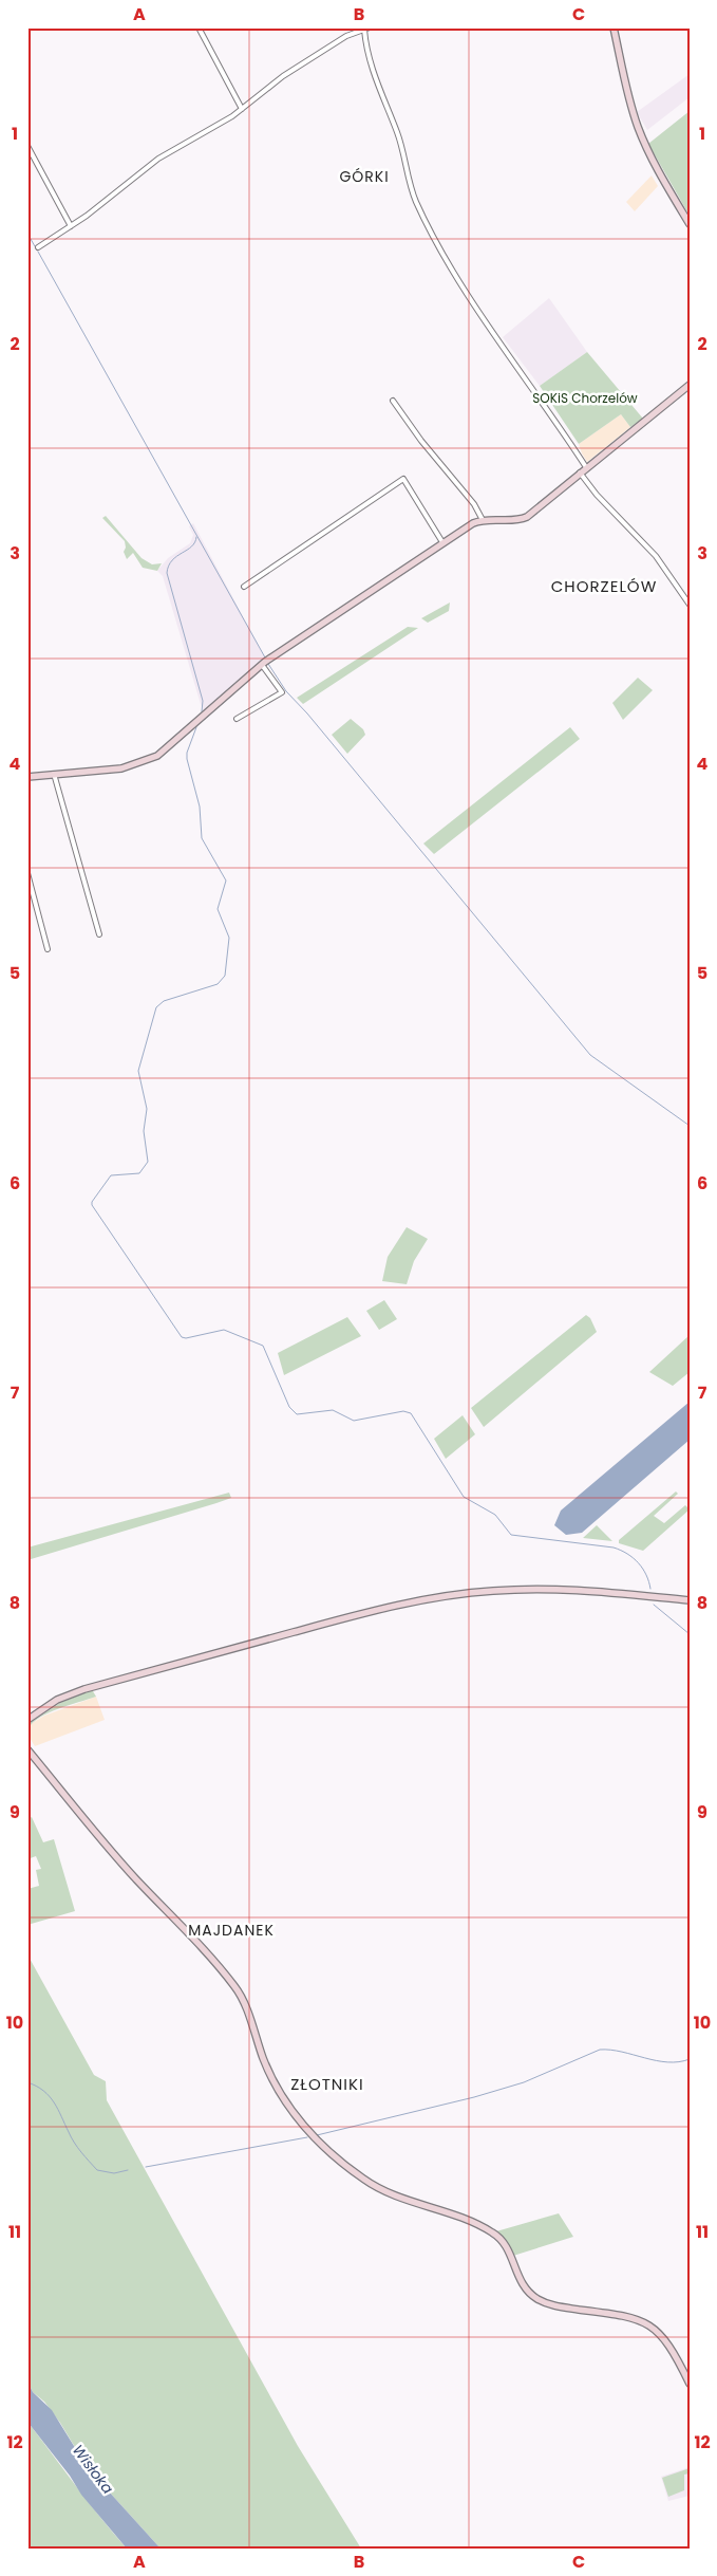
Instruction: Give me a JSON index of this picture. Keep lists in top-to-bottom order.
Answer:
{
  "districts": [
    "GÓRKI",
    "CHORZELÓW",
    "MAJDANEK",
    "ZŁOTNIKI"
  ],
  "water": ["Wisłoka"],
  "parks": ["SOKiS Chorzelów"],
  "grid": {
    "columns": ["A", "B", "C"],
    "rows": [
      "1",
      "2",
      "3",
      "4",
      "5",
      "6",
      "7",
      "8",
      "9",
      "10",
      "11",
      "12"
    ]
  }
}
